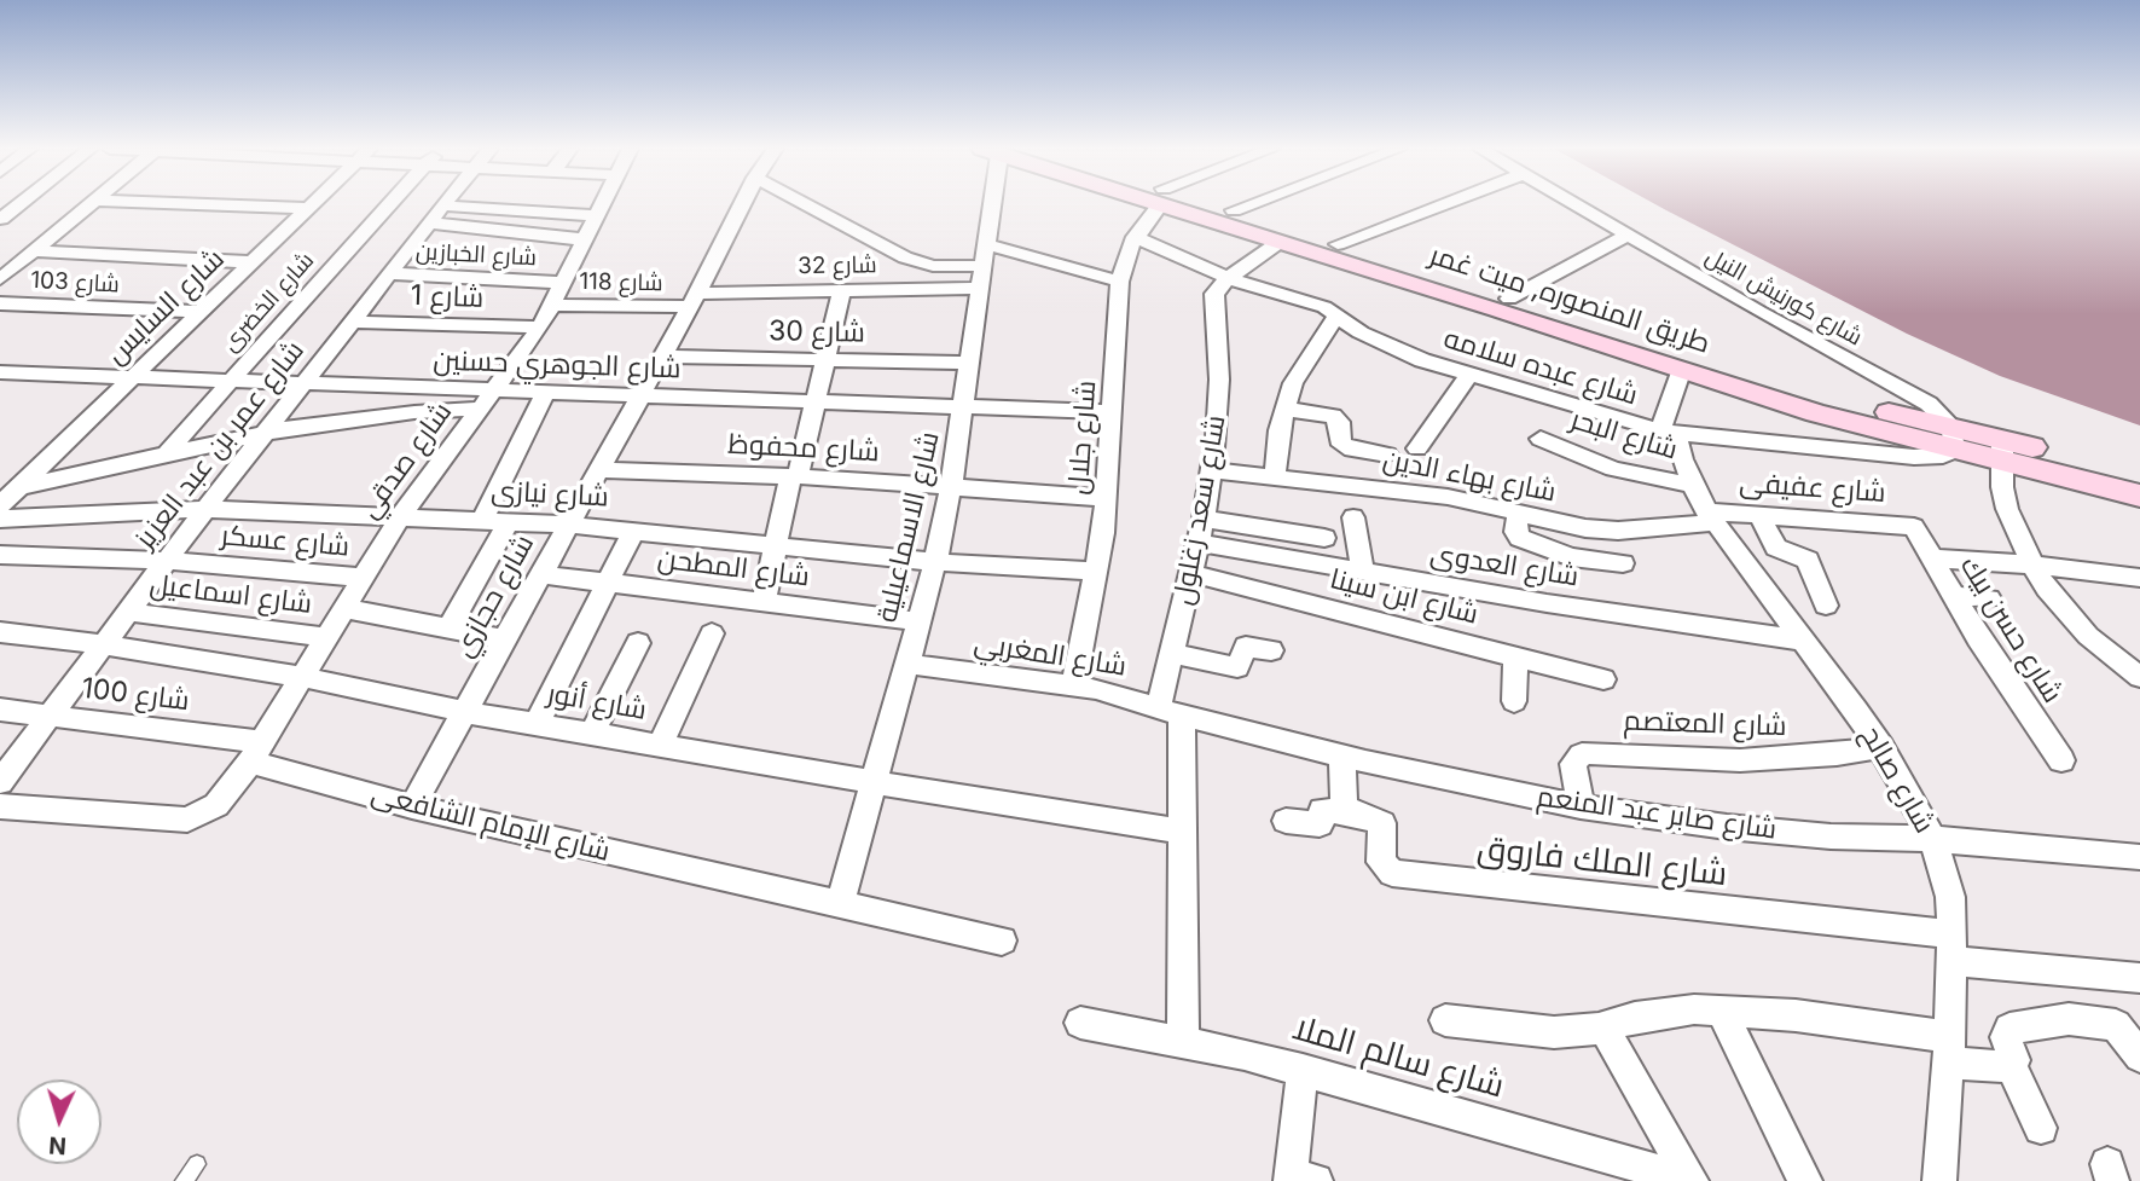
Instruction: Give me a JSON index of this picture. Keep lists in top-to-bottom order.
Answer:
{
  "streets": {
    "main road": ["طريق المنصوره, ميت غمر"],
    "street": [
      "شارع الخبازين",
      "شارع 32",
      "شارع 103",
      "شارع 118",
      "شارع 1",
      "شارع كورنيش النيل",
      "شارع الخضرى",
      "شارع السايس",
      "شارع 30",
      "شارع الجوهري حسنين",
      "شارع عبده سلامه",
      "شارع البحر",
      "شارع جلال",
      "شارع عمر بن عبد العزيز",
      "شارع محفوظ",
      "شارع صدقي",
      "شارع بهاء الدين",
      "شارع عفيفى",
      "شارع نيازى",
      "شارع سعد زغلول",
      "شارع الاسماعيلية",
      "شارع عسكر",
      "شارع العدوى",
      "شارع المطحن",
      "شارع اسماعيل",
      "شارع حجازي",
      "شارع ابن سينا",
      "شارع حسن بيك",
      "شارع المغربي",
      "شارع 100",
      "شارع أنور",
      "شارع المعتصم",
      "شارع صالح",
      "شارع صابر عبد المنعم",
      "شارع الإمام الشافعى",
      "شارع الملك فاروق",
      "شارع سالم الملا"
    ]
  },
  "crossings": [
    ["شارع الخبازين", "شارع عمر بن عبد العزيز"],
    ["شارع الخبازين", "شارع صدقي"],
    ["شارع 32", "شارع 118"],
    ["شارع 32", "شارع الاسماعيلية"],
    ["شارع 32", "شارع حجازي"],
    ["شارع 103", "شارع السايس"],
    ["شارع 118", "شارع صدقي"],
    ["شارع 118", "شارع حجازي"],
    ["شارع 1", "شارع عمر بن عبد العزيز"],
    ["شارع 1", "شارع صدقي"],
    ["شارع كورنيش النيل", "طريق المنصوره, ميت غمر"],
    ["شارع كورنيش النيل", "شارع عبده سلامه"],
    ["طريق المنصوره, ميت غمر", "شارع عبده سلامه"],
    ["شارع الخضرى", "شارع الجوهري حسنين"],
    ["شارع السايس", "شارع الجوهري حسنين"],
    ["شارع 30", "شارع الاسماعيلية"],
    ["شارع 30", "شارع حجازي"],
    ["شارع الجوهري حسنين", "شارع جلال"],
    ["شارع الجوهري حسنين", "شارع عمر بن عبد العزيز"],
    ["شارع الجوهري حسنين", "شارع صدقي"],
    ["شارع الجوهري حسنين", "شارع الاسماعيلية"],
    ["شارع الجوهري حسنين", "شارع حجازي"],
    ["شارع عبده سلامه", "شارع جلال"],
    ["شارع عبده سلامه", "شارع سعد زغلول"],
    ["شارع عبده سلامه", "شارع صالح"],
    ["شارع البحر", "شارع صالح"],
    ["شارع جلال", "شارع محفوظ"],
    ["شارع جلال", "شارع نيازى"],
    ["شارع جلال", "شارع المغربي"],
    ["شارع عمر بن عبد العزيز", "شارع نيازى"],
    ["شارع عمر بن عبد العزيز", "شارع عسكر"],
    ["شارع عمر بن عبد العزيز", "شارع اسماعيل"],
    ["شارع عمر بن عبد العزيز", "شارع 100"],
    ["شارع عمر بن عبد العزيز", "شارع أنور"],
    ["شارع محفوظ", "شارع الاسماعيلية"],
    ["شارع محفوظ", "شارع حجازي"],
    ["شارع صدقي", "شارع نيازى"],
    ["شارع صدقي", "شارع عسكر"],
    ["شارع صدقي", "شارع اسماعيل"],
    ["شارع صدقي", "شارع 100"],
    ["شارع صدقي", "شارع أنور"],
    ["شارع صدقي", "شارع الإمام الشافعى"],
    ["شارع بهاء الدين", "شارع عفيفى"],
    ["شارع بهاء الدين", "شارع سعد زغلول"],
    ["شارع بهاء الدين", "شارع صالح"],
    ["شارع عفيفى", "شارع حسن بيك"],
    ["شارع عفيفى", "شارع صالح"],
    ["شارع نيازى", "شارع الاسماعيلية"],
    ["شارع نيازى", "شارع حجازي"],
    ["شارع سعد زغلول", "شارع العدوى"],
    ["شارع سعد زغلول", "شارع ابن سينا"],
    ["شارع سعد زغلول", "شارع المغربي"],
    ["شارع سعد زغلول", "شارع أنور"],
    ["شارع سعد زغلول", "شارع صابر عبد المنعم"],
    ["شارع سعد زغلول", "شارع سالم الملا"],
    ["شارع الاسماعيلية", "شارع المطحن"],
    ["شارع الاسماعيلية", "شارع المغربي"],
    ["شارع الاسماعيلية", "شارع أنور"],
    ["شارع الاسماعيلية", "شارع الإمام الشافعى"],
    ["شارع العدوى", "شارع صالح"],
    ["شارع المطحن", "شارع حجازي"],
    ["شارع حجازي", "شارع أنور"],
    ["شارع حجازي", "شارع الإمام الشافعى"],
    ["شارع المغربي", "شارع صابر عبد المنعم"],
    ["شارع 100", "شارع الإمام الشافعى"],
    ["شارع المعتصم", "شارع صالح"],
    ["شارع المعتصم", "شارع صابر عبد المنعم"],
    ["شارع صالح", "شارع صابر عبد المنعم"],
    ["شارع صالح", "شارع الملك فاروق"]
  ],
  "north": "bottom"
}
